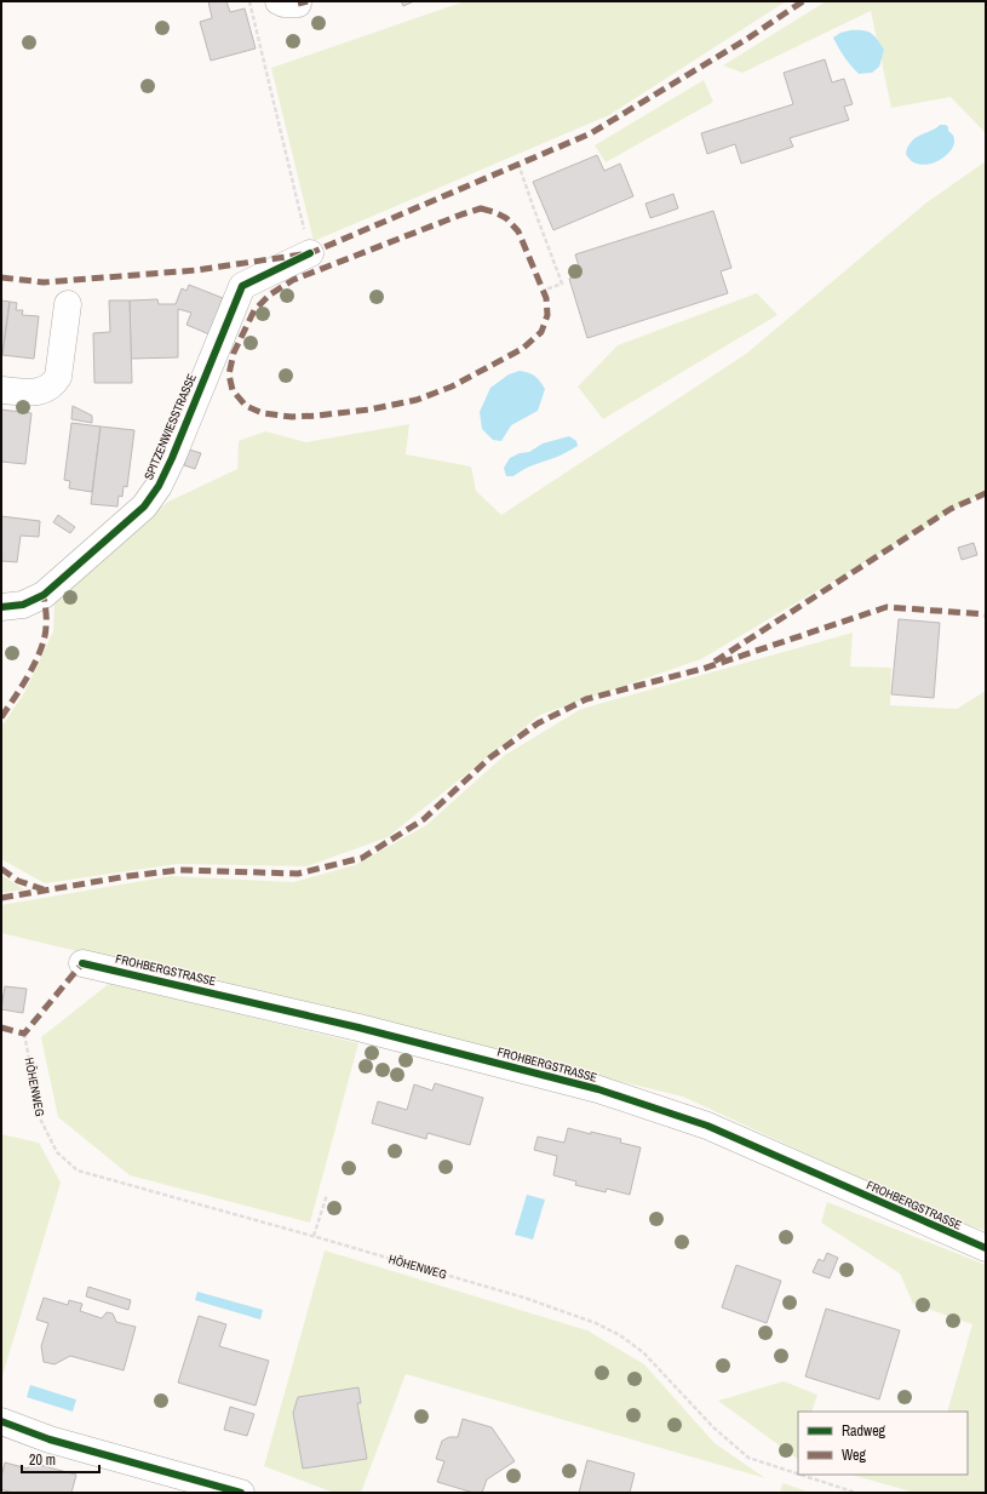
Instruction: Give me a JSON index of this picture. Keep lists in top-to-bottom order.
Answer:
{
  "streets": {
    "street": ["SPITZENWIESSTRASSE", "FROHBERGSTRASSE"],
    "path": ["HÖHENWEG"]
  },
  "legend": ["Radweg", "Weg"],
  "scale_bar": "20 m"
}
